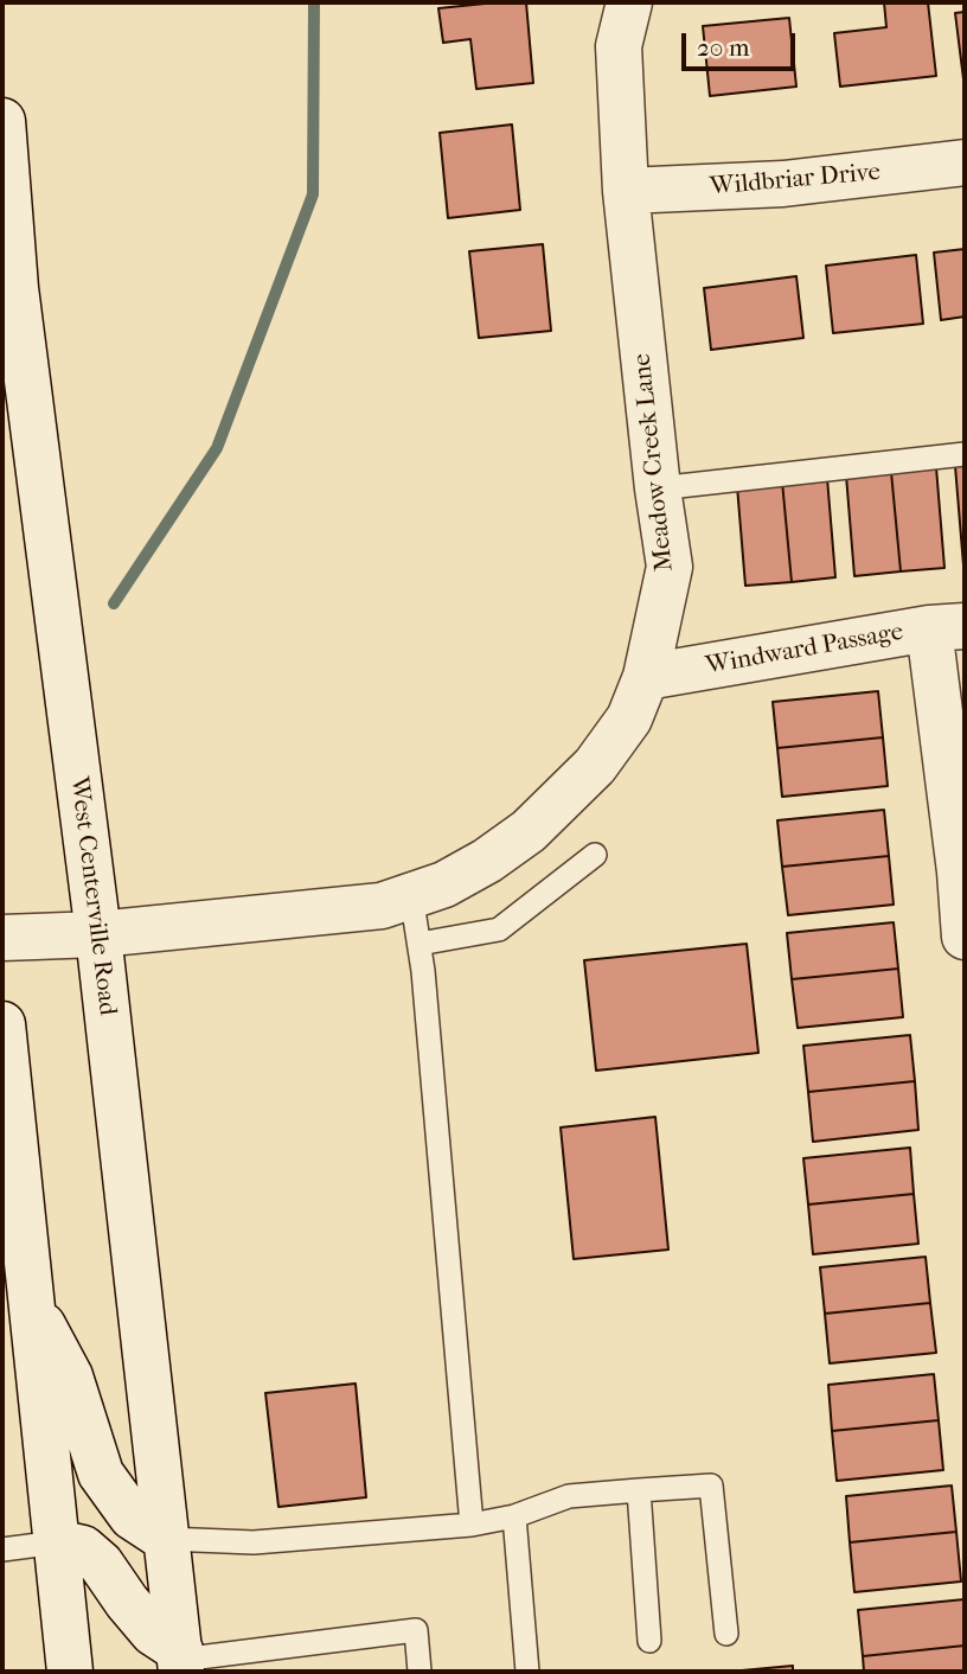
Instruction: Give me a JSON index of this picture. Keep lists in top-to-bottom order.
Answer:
{
  "streets": {
    "main road": [
      "Wildbriar Drive",
      "Meadow Creek Lane",
      "Windward Passage",
      "West Centerville Road"
    ]
  },
  "crossings": [
    ["Wildbriar Drive", "Meadow Creek Lane"],
    ["Meadow Creek Lane", "Windward Passage"],
    ["Meadow Creek Lane", "West Centerville Road"]
  ],
  "scale_bar": "20 m"
}
